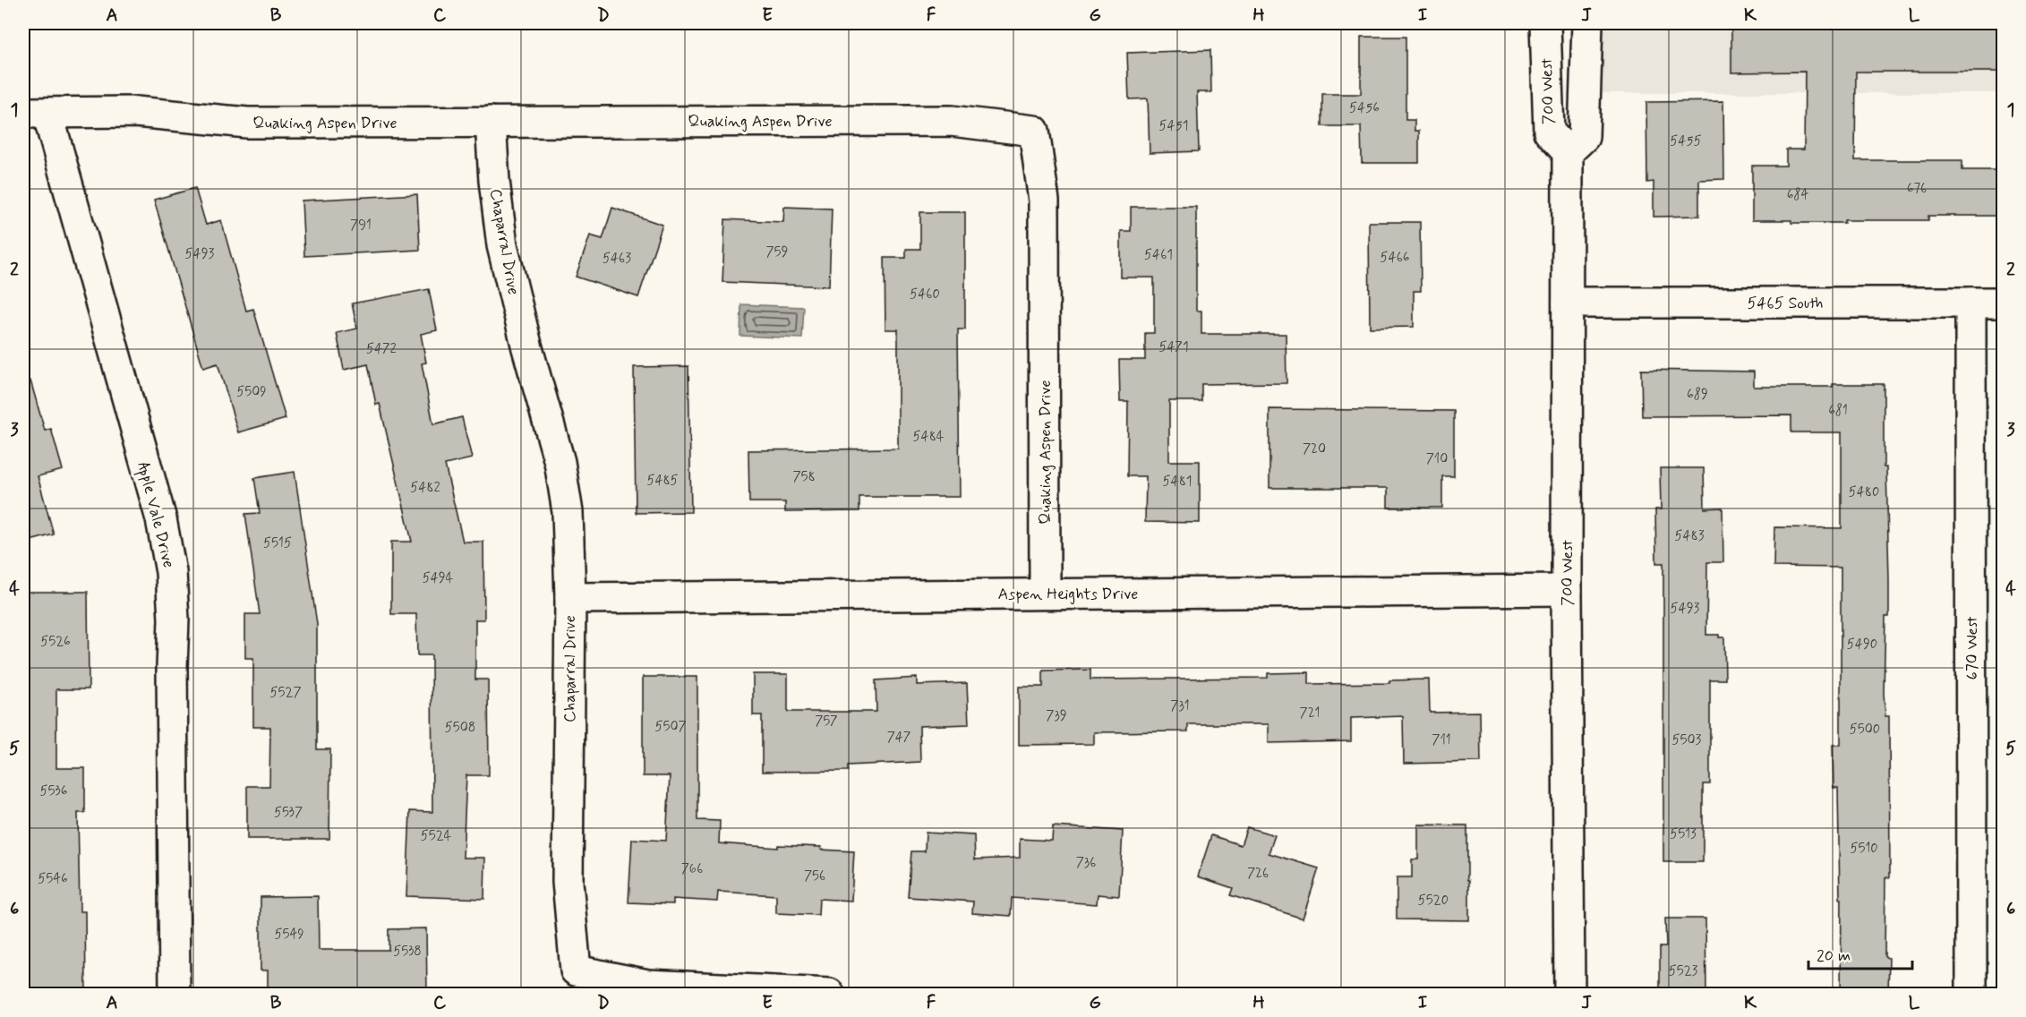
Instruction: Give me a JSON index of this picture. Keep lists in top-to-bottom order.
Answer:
{
  "streets": {
    "street": [
      "700 West",
      "Quaking Aspen Drive",
      "Chaparral Drive",
      "5465 South",
      "Apple Vale Drive",
      "Aspen Heights Drive",
      "670 West"
    ]
  },
  "crossings": [
    ["700 West", "5465 South"],
    ["700 West", "Aspen Heights Drive"],
    ["Quaking Aspen Drive", "Chaparral Drive"],
    ["Quaking Aspen Drive", "Apple Vale Drive"],
    ["Quaking Aspen Drive", "Aspen Heights Drive"],
    ["Chaparral Drive", "Aspen Heights Drive"],
    ["5465 South", "670 West"]
  ],
  "house_numbers": [
    "5456",
    "5451",
    "5455",
    "676",
    "684",
    "791",
    "759",
    "5493",
    "5461",
    "5466",
    "5463",
    "5460",
    "5471",
    "5472",
    "5509",
    "689",
    "681",
    "5484",
    "720",
    "710",
    "758",
    "5485",
    "5481",
    "5482",
    "5480",
    "5483",
    "5515",
    "5494",
    "5493",
    "5526",
    "5490",
    "5527",
    "731",
    "721",
    "739",
    "757",
    "5507",
    "5508",
    "5500",
    "747",
    "711",
    "5503",
    "5536",
    "5537",
    "5513",
    "5524",
    "5510",
    "736",
    "766",
    "726",
    "756",
    "5546",
    "5520",
    "5549",
    "5538",
    "5523"
  ],
  "scale_bar": "20 m",
  "grid": {
    "columns": [
      "A",
      "B",
      "C",
      "D",
      "E",
      "F",
      "G",
      "H",
      "I",
      "J",
      "K",
      "L"
    ],
    "rows": [
      "1",
      "2",
      "3",
      "4",
      "5",
      "6"
    ]
  }
}
